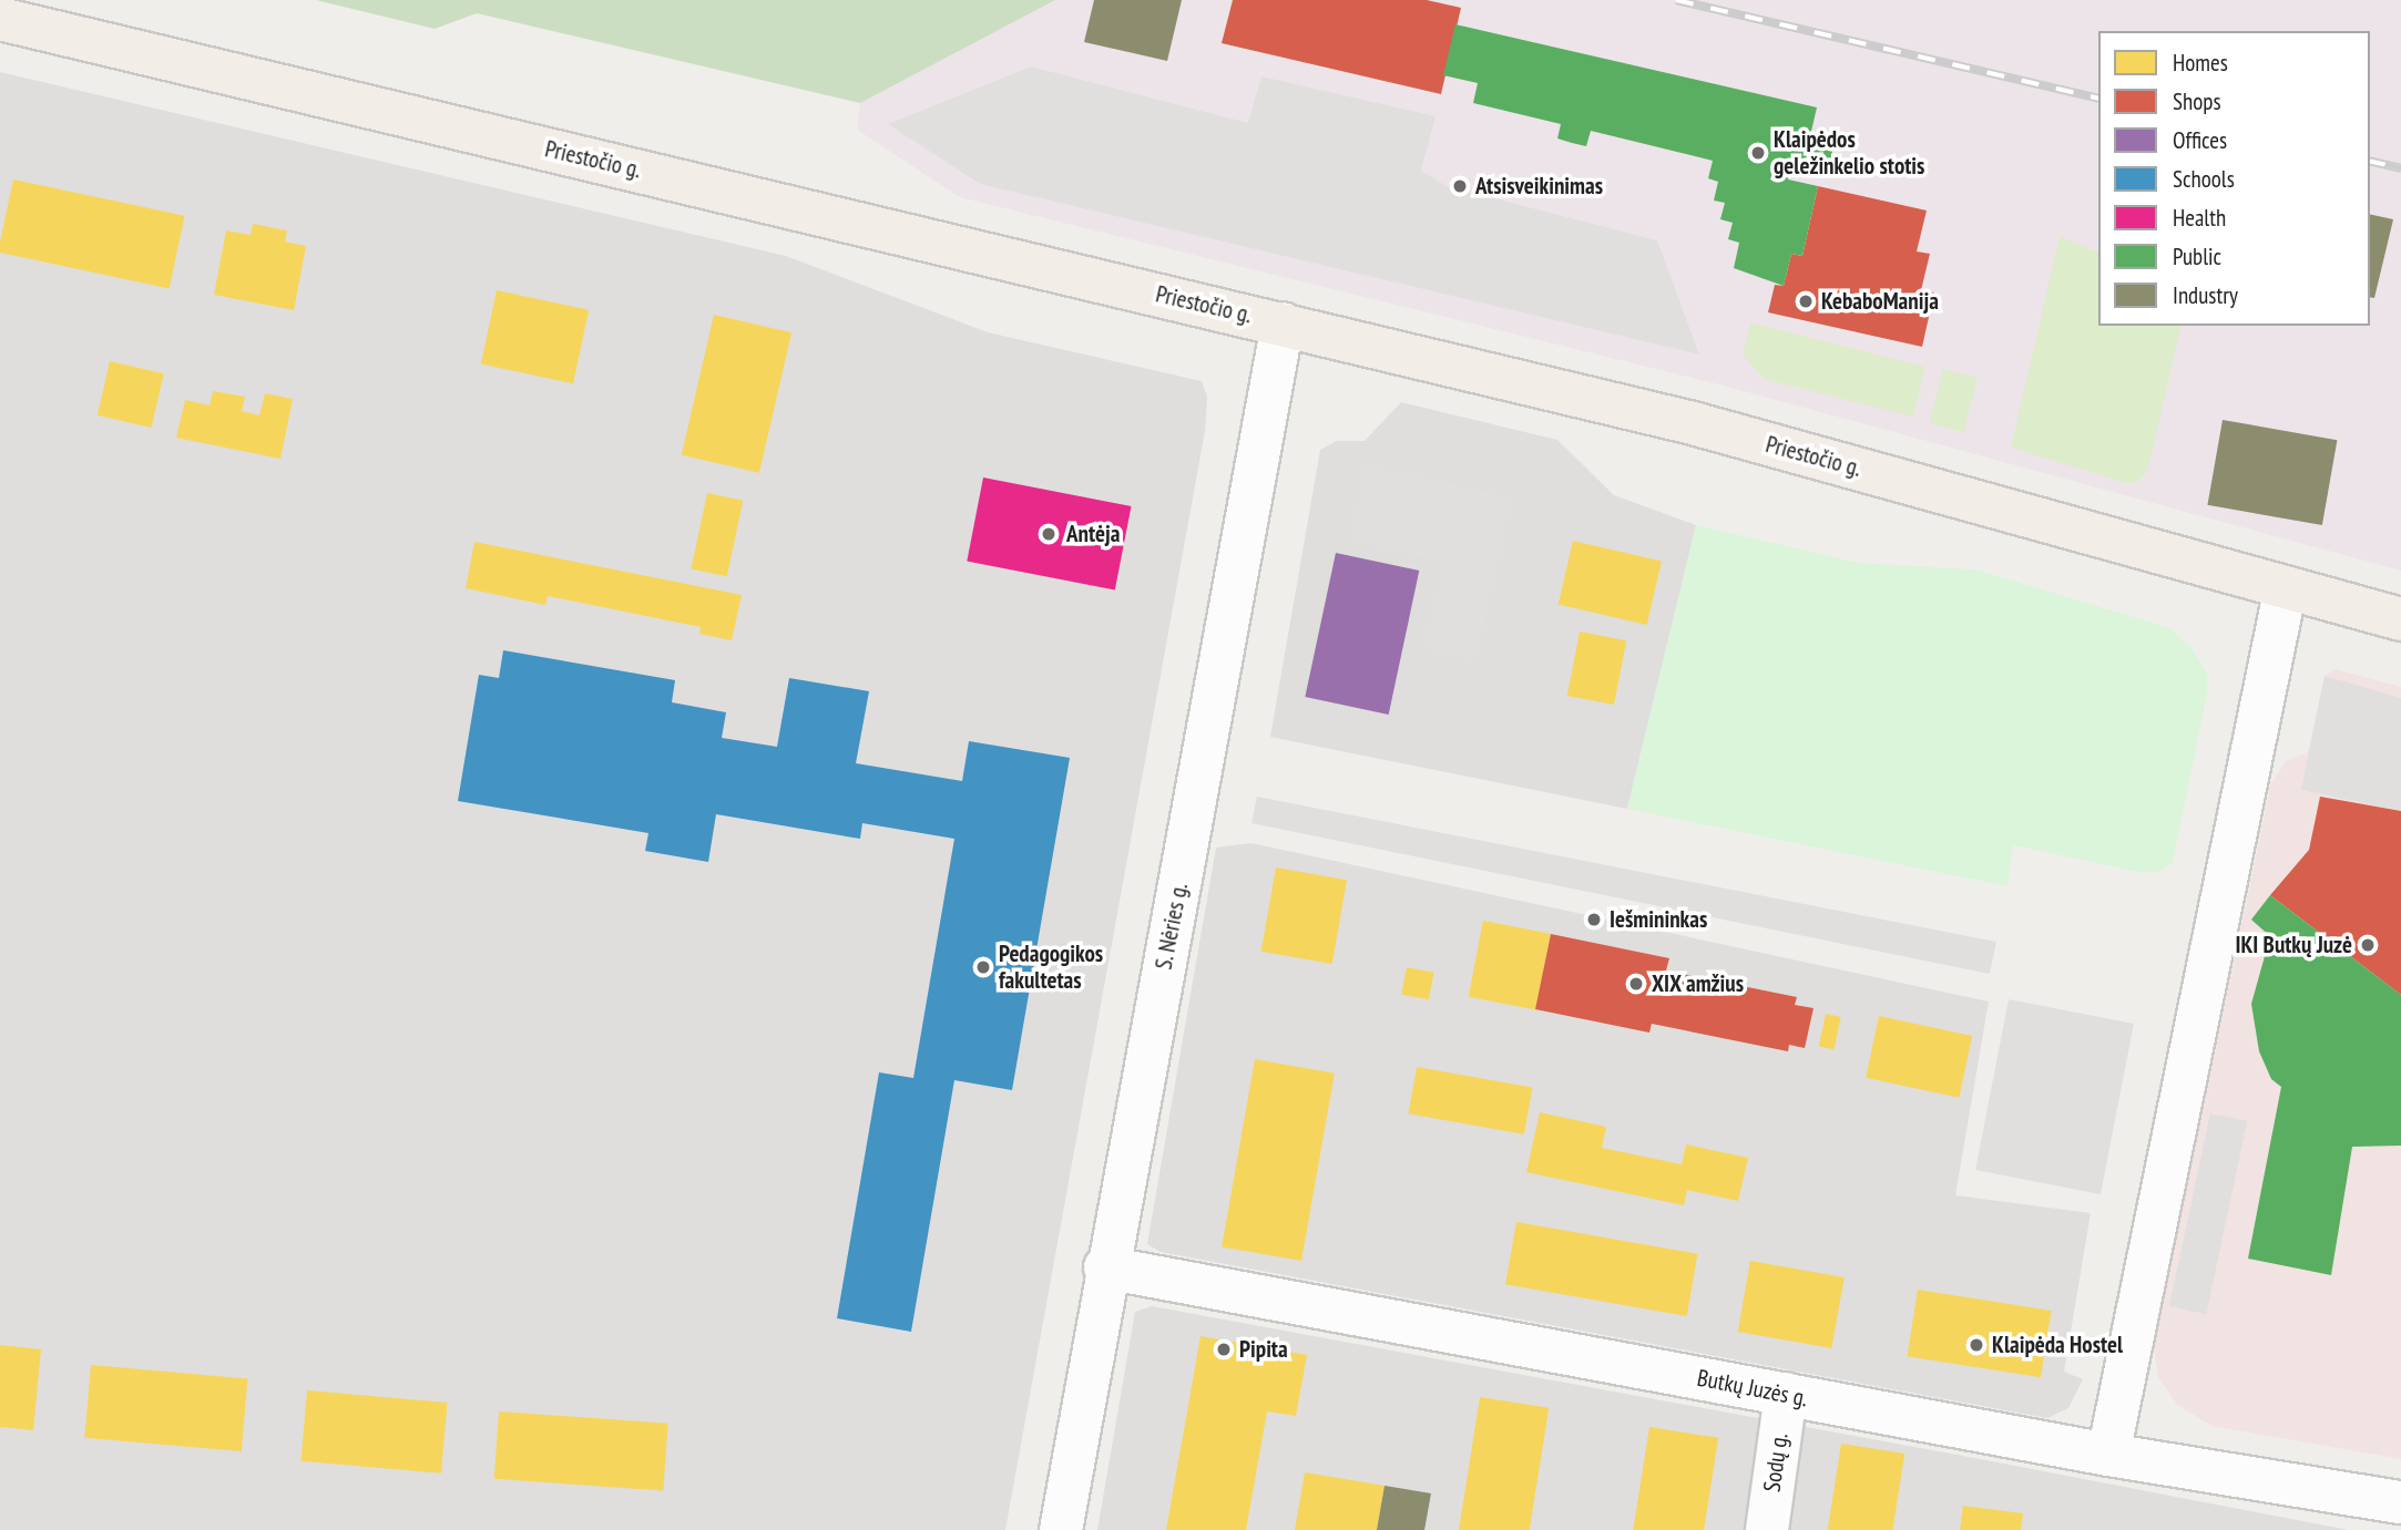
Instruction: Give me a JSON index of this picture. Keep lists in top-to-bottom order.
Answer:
{
  "streets": {
    "main road": ["Priestočio g."],
    "street": ["S. Nėries g.", "Butkų Juzės g.", "Sodų g."]
  },
  "crossings": [
    ["Priestočio g.", "S. Nėries g."],
    ["S. Nėries g.", "Butkų Juzės g."],
    ["Butkų Juzės g.", "Sodų g."]
  ],
  "places": [
    "Klaipėdos geležinkelio stotis",
    "Atsisveikinimas",
    "KebaboManija",
    "Antėja",
    "Iešmininkas",
    "IKI Butkų Juzė",
    "Pedagogikos fakultetas",
    "XIX amžius",
    "Klaipėda Hostel",
    "Pipita"
  ],
  "legend": [
    "Homes",
    "Shops",
    "Offices",
    "Schools",
    "Health",
    "Public",
    "Industry"
  ]
}
